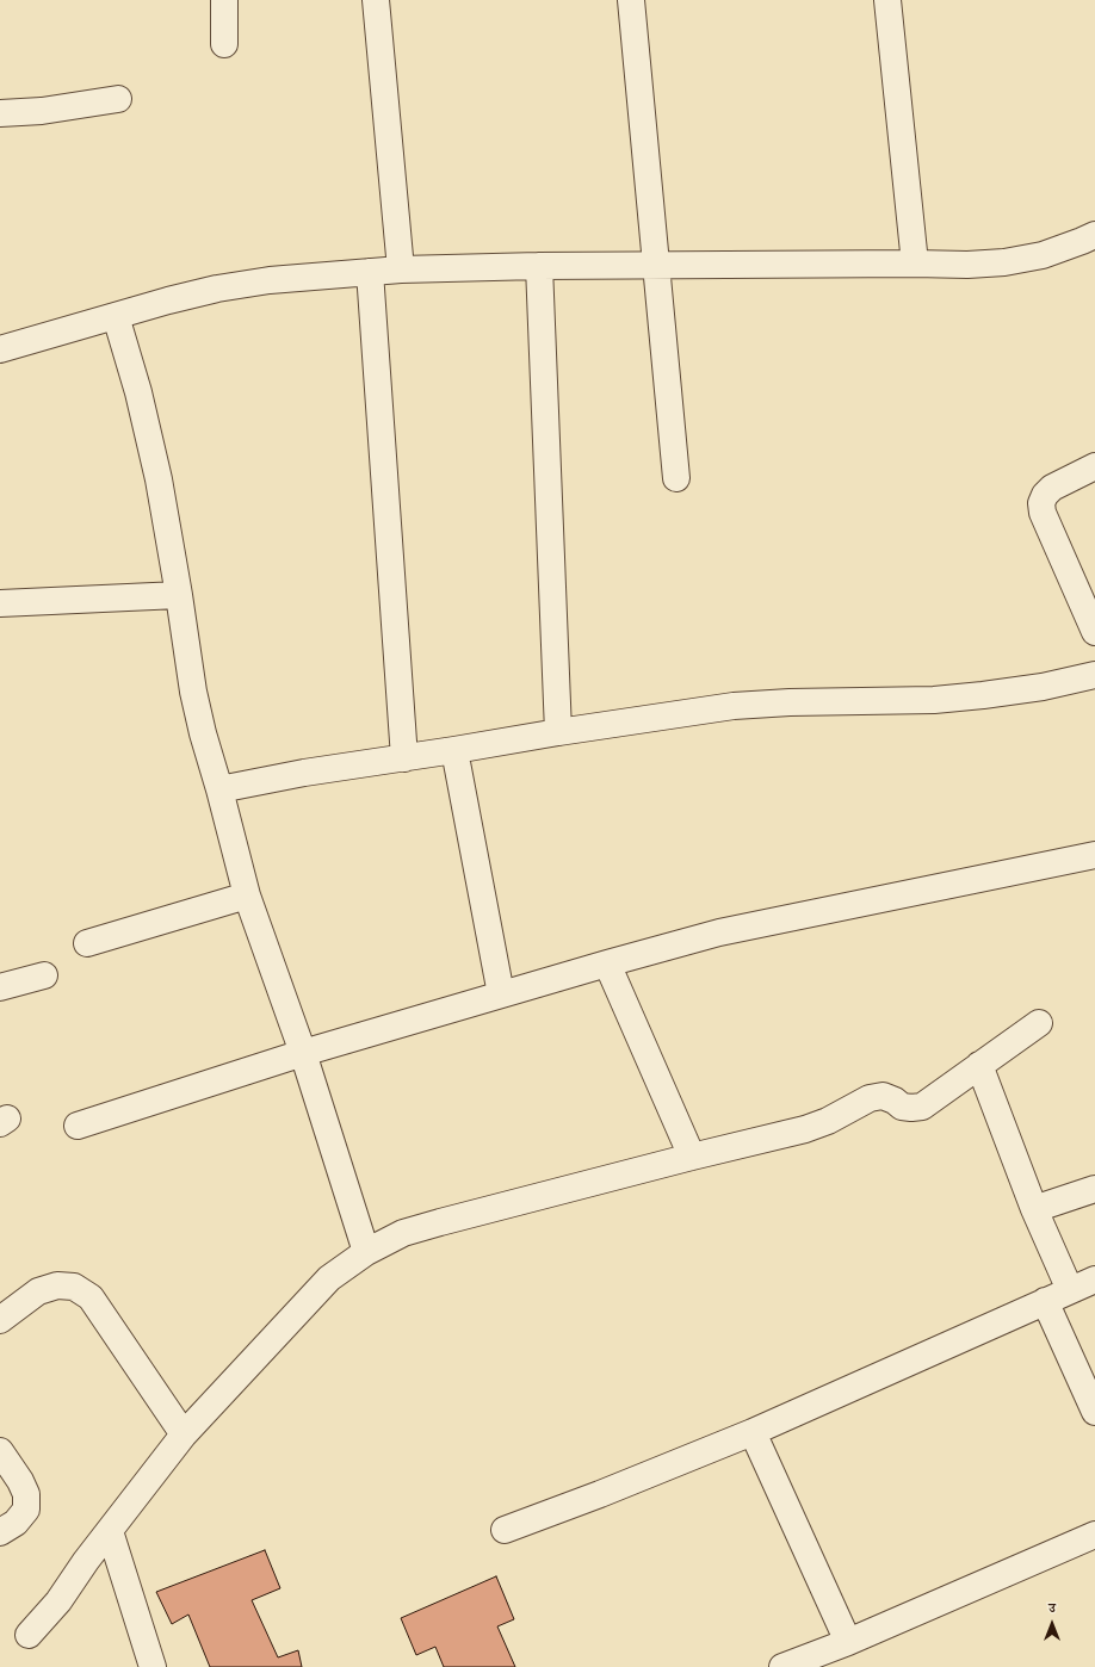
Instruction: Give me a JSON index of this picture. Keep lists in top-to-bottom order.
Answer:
{
  "north": "top"
}
